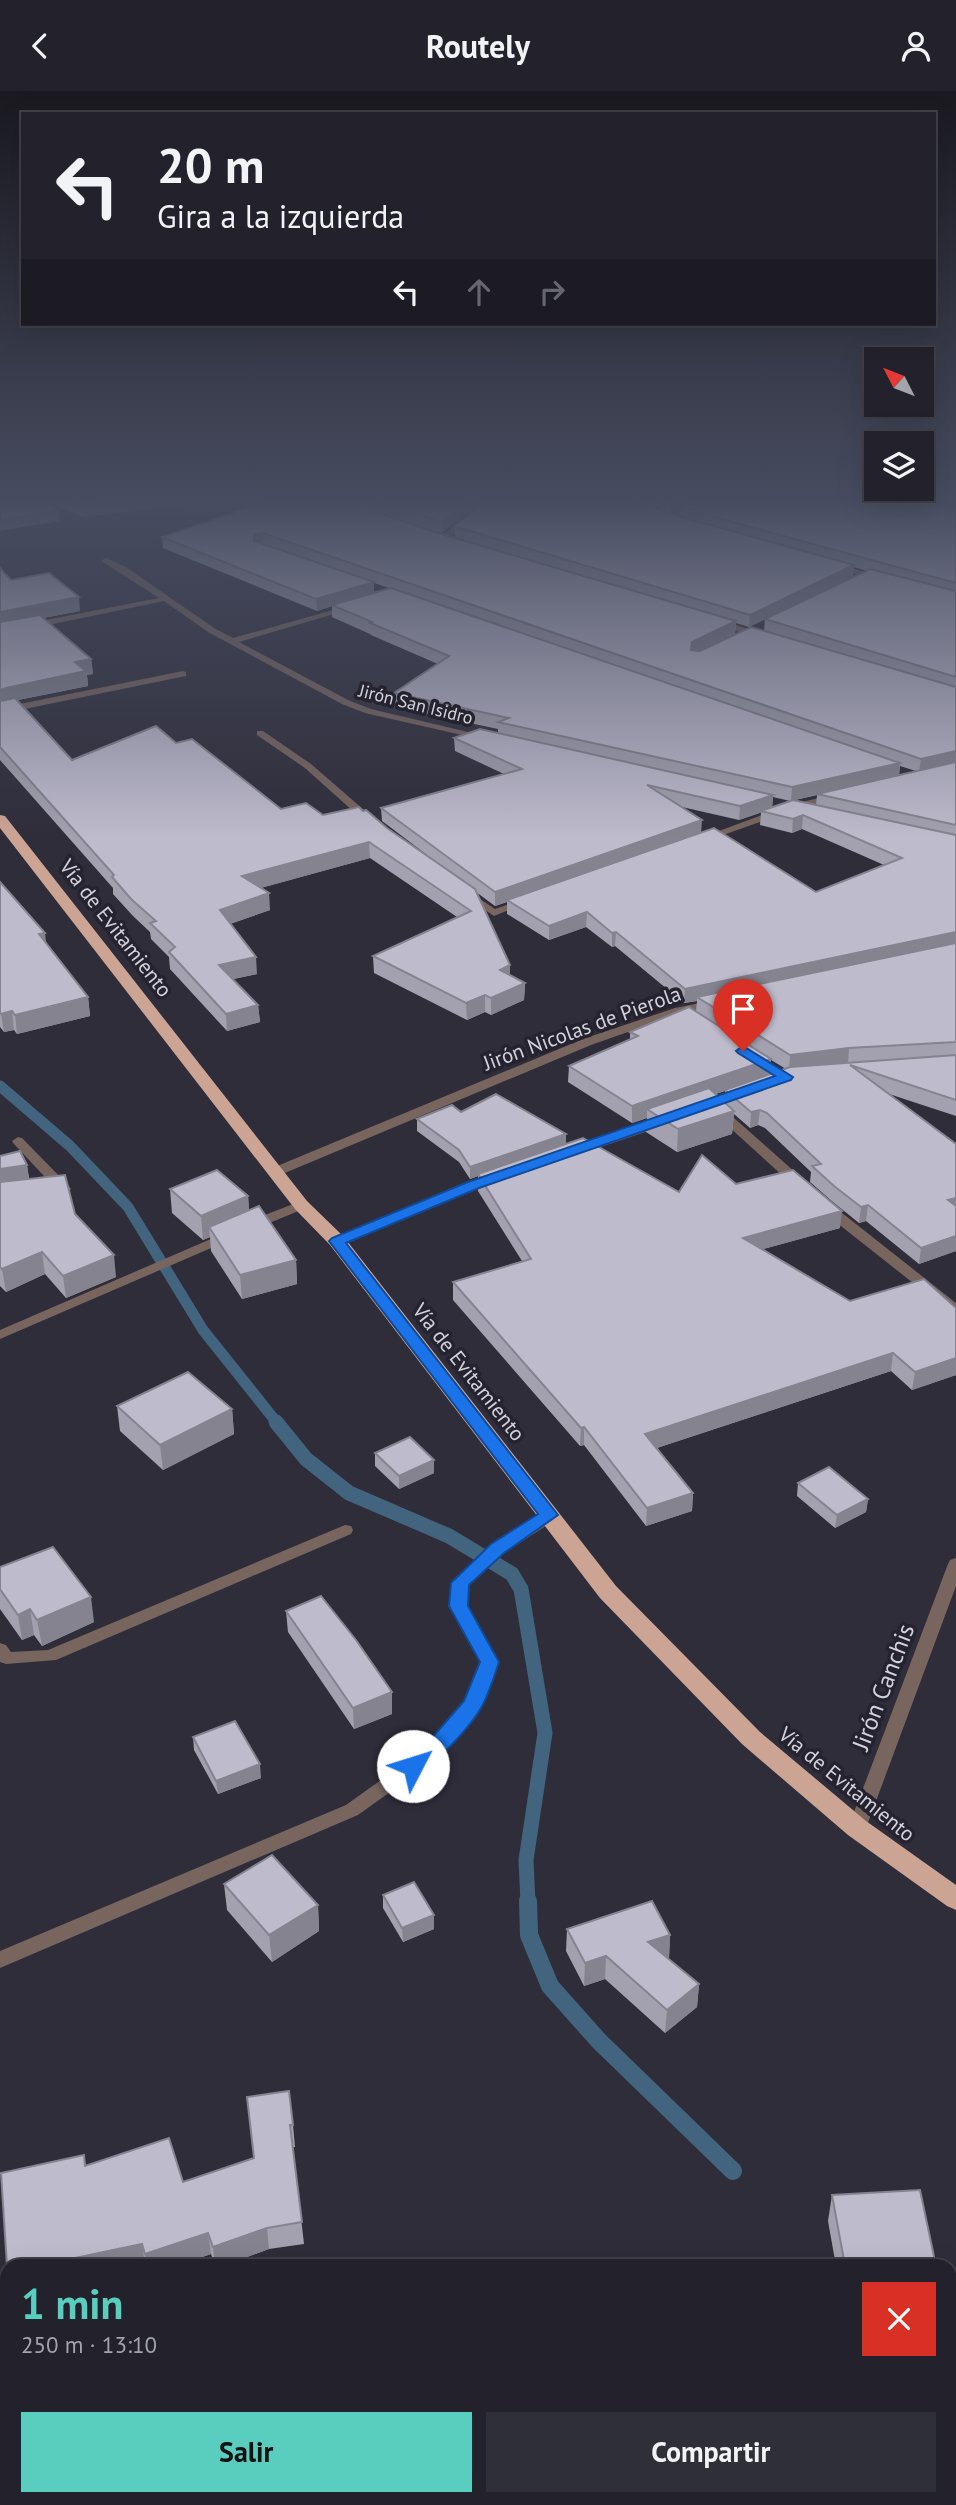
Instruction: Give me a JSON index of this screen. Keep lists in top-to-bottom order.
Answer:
{
  "streets": {
    "highway": ["Vía de Evitamiento"],
    "street": ["Jirón San Isidro", "Jirón Nicolas de Pierola", "Jirón Canchis"]
  },
  "crossings": [
    ["Vía de Evitamiento", "Jirón Nicolas de Pierola"],
    ["Vía de Evitamiento", "Jirón Canchis"]
  ],
  "north": "top left",
  "page": {
    "header": "Routely",
    "turn": ["20 m", "Gira a la izquierda"],
    "heading": ["1 min", "250 m · 13:10"],
    "buttons": ["Salir", "Compartir"]
  }
}
